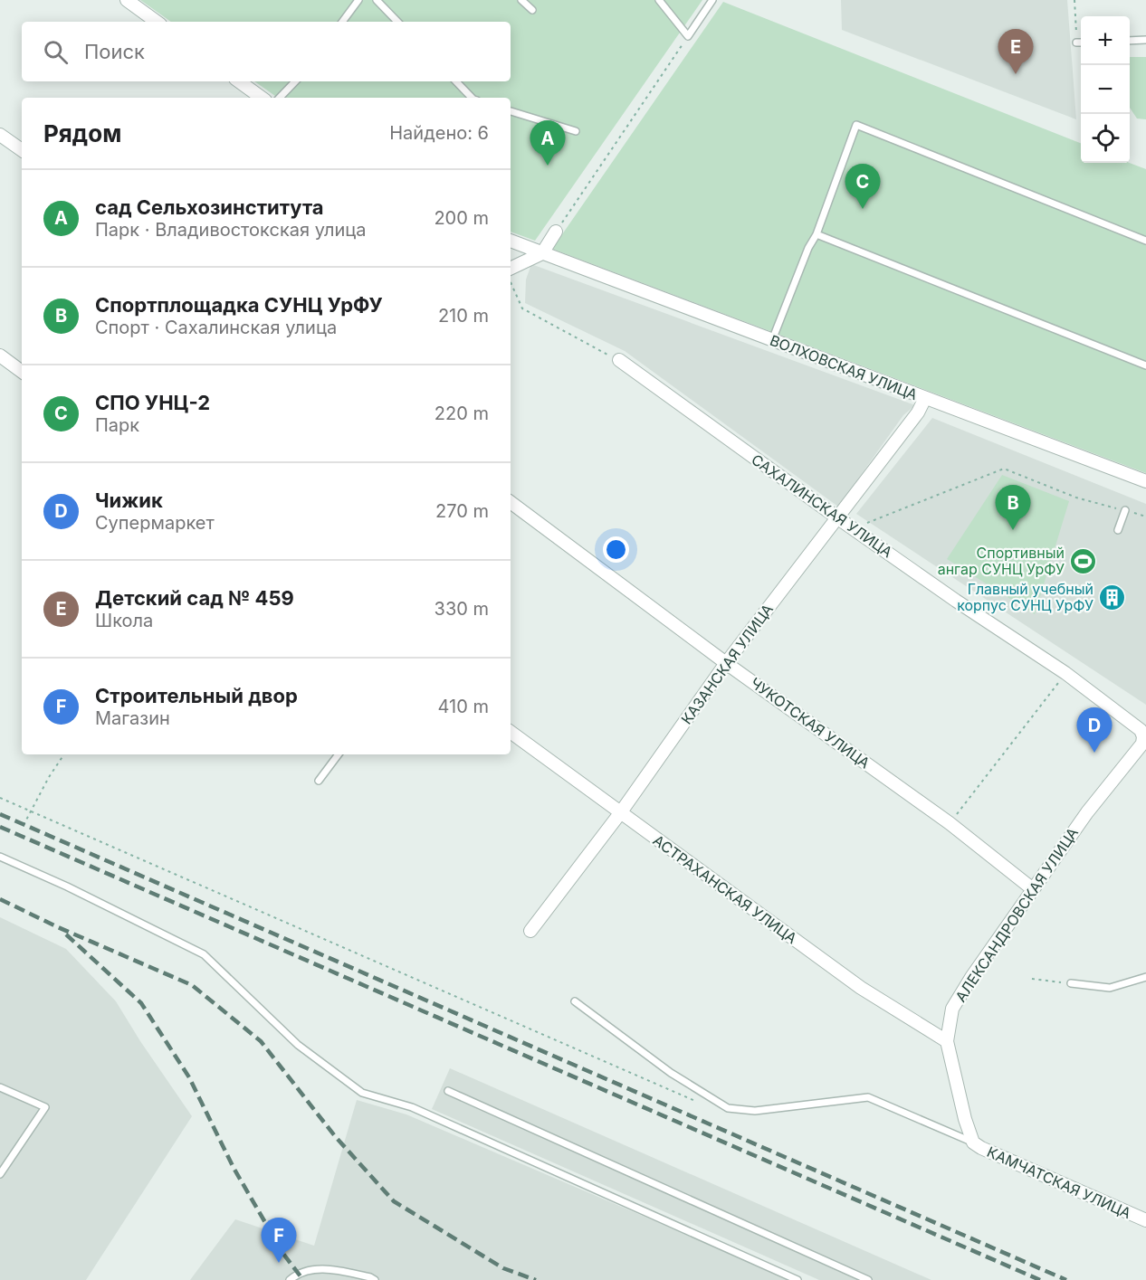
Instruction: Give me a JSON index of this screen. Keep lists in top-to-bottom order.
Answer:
{
  "streets": {
    "street": [
      "ВОЛХОВСКАЯ УЛИЦА",
      "САХАЛИНСКАЯ УЛИЦА",
      "КАЗАНСКАЯ УЛИЦА",
      "ЧУКОТСКАЯ УЛИЦА",
      "АСТРАХАНСКАЯ УЛИЦА",
      "АЛЕКСАНДРОВСКАЯ УЛИЦА",
      "КАМЧАТСКАЯ УЛИЦА"
    ]
  },
  "crossings": [
    ["ВОЛХОВСКАЯ УЛИЦА", "КАЗАНСКАЯ УЛИЦА"],
    ["САХАЛИНСКАЯ УЛИЦА", "КАЗАНСКАЯ УЛИЦА"],
    ["САХАЛИНСКАЯ УЛИЦА", "АЛЕКСАНДРОВСКАЯ УЛИЦА"],
    ["КАЗАНСКАЯ УЛИЦА", "ЧУКОТСКАЯ УЛИЦА"],
    ["КАЗАНСКАЯ УЛИЦА", "АСТРАХАНСКАЯ УЛИЦА"],
    ["ЧУКОТСКАЯ УЛИЦА", "АЛЕКСАНДРОВСКАЯ УЛИЦА"],
    ["АСТРАХАНСКАЯ УЛИЦА", "АЛЕКСАНДРОВСКАЯ УЛИЦА"],
    ["АЛЕКСАНДРОВСКАЯ УЛИЦА", "КАМЧАТСКАЯ УЛИЦА"]
  ],
  "places": {
    "sports": ["Спортивный ангар СУНЦ УрФУ"],
    "building": ["Главный учебный корпус СУНЦ УрФУ"]
  },
  "page": {
    "map_buttons": ["+", "−"],
    "search": "Поиск",
    "pins": [
      "E",
      "A",
      "C",
      "B",
      "D",
      "F"
    ],
    "heading": ["Рядом", "Найдено: 6"],
    "list": [
      {
        "mark": "A",
        "name": "сад Сельхозинститута",
        "note": "Парк · Владивостокская улица",
        "value": "200 m"
      },
      {
        "mark": "B",
        "name": "Спортплощадка СУНЦ УрФУ",
        "note": "Спорт · Сахалинская улица",
        "value": "210 m"
      },
      {
        "mark": "C",
        "name": "СПО УНЦ-2",
        "note": "Парк",
        "value": "220 m"
      },
      {
        "mark": "D",
        "name": "Чижик",
        "note": "Супермаркет",
        "value": "270 m"
      },
      {
        "mark": "E",
        "name": "Детский сад № 459",
        "note": "Школа",
        "value": "330 m"
      },
      {
        "mark": "F",
        "name": "Строительный двор",
        "note": "Магазин",
        "value": "410 m"
      }
    ]
  }
}
